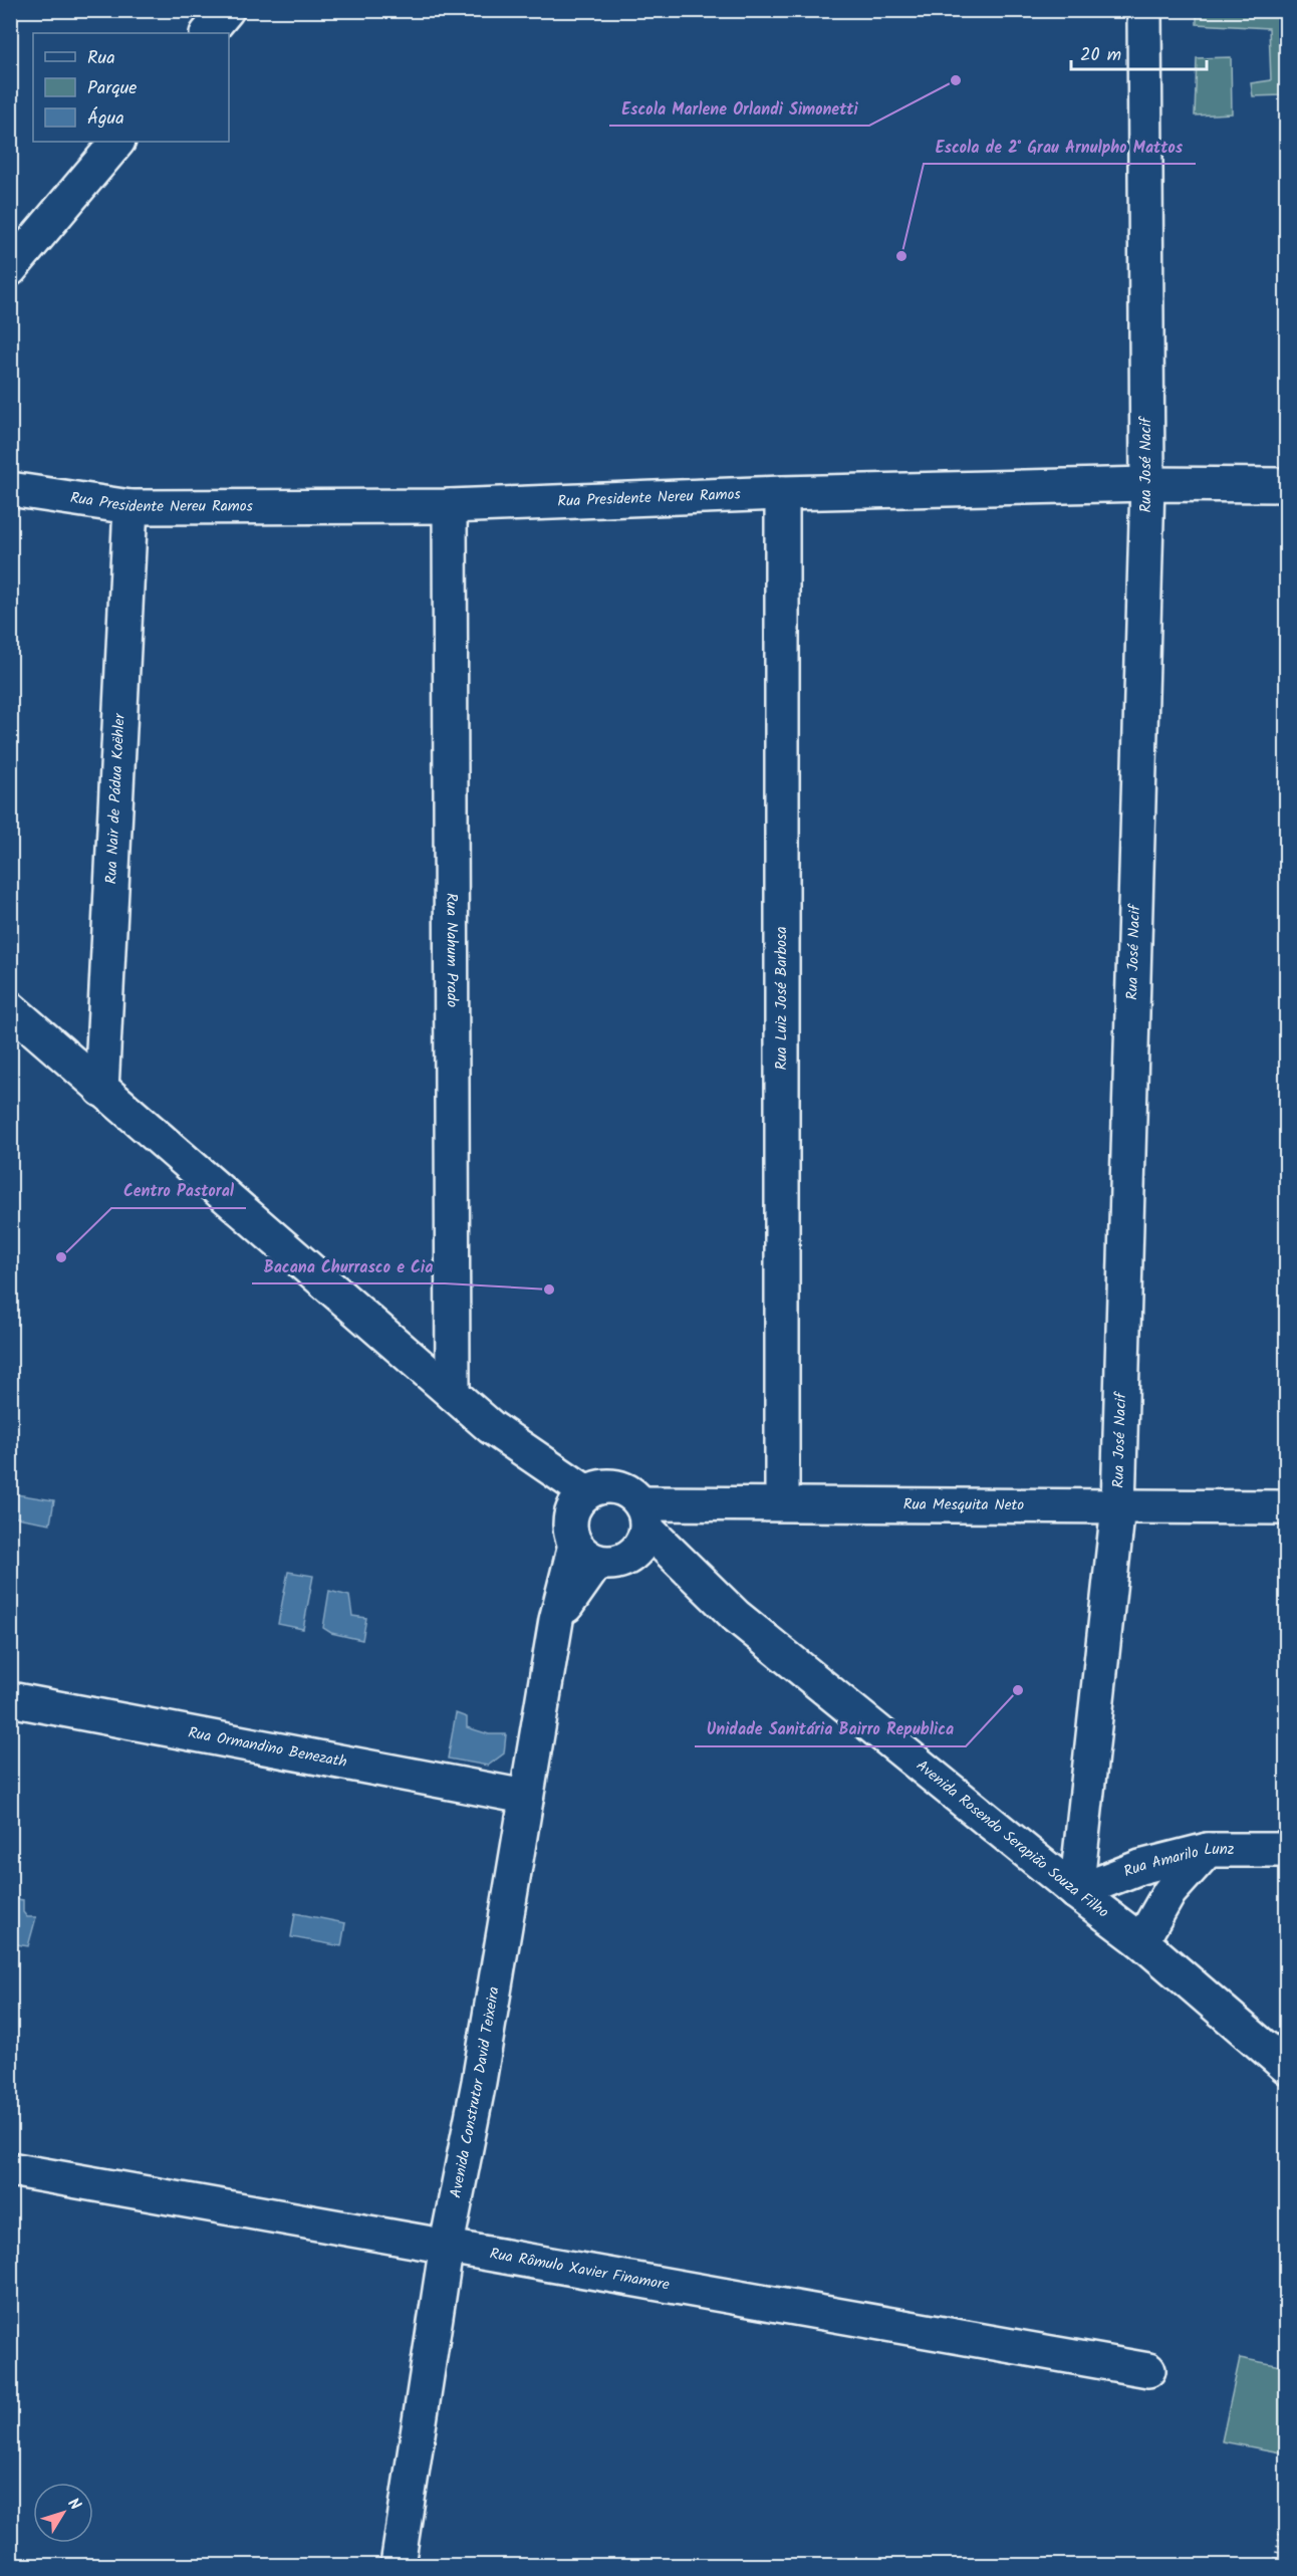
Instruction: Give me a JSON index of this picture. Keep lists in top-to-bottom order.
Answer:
{
  "streets": {
    "street": [
      "Rua José Nacif",
      "Rua Presidente Nereu Ramos",
      "Rua Nair de Pádua Koëhler",
      "Rua Nahum Prado",
      "Rua Luiz José Barbosa",
      "Rua Mesquita Neto",
      "Rua Ormandino Benezath",
      "Avenida Rosendo Serapião Souza Filho",
      "Rua Amarilo Lunz",
      "Avenida Construtor David Teixeira",
      "Rua Rômulo Xavier Finamore"
    ]
  },
  "crossings": [
    ["Rua José Nacif", "Rua Presidente Nereu Ramos"],
    ["Rua José Nacif", "Rua Mesquita Neto"],
    ["Rua José Nacif", "Avenida Rosendo Serapião Souza Filho"],
    ["Rua José Nacif", "Rua Amarilo Lunz"],
    ["Rua Presidente Nereu Ramos", "Rua Nair de Pádua Koëhler"],
    ["Rua Presidente Nereu Ramos", "Rua Nahum Prado"],
    ["Rua Presidente Nereu Ramos", "Rua Luiz José Barbosa"],
    ["Rua Luiz José Barbosa", "Rua Mesquita Neto"],
    ["Rua Mesquita Neto", "Avenida Rosendo Serapião Souza Filho"],
    ["Rua Ormandino Benezath", "Avenida Construtor David Teixeira"],
    ["Avenida Rosendo Serapião Souza Filho", "Rua Amarilo Lunz"],
    ["Avenida Rosendo Serapião Souza Filho", "Avenida Construtor David Teixeira"],
    ["Avenida Construtor David Teixeira", "Rua Rômulo Xavier Finamore"]
  ],
  "places": [
    "Escola Marlene Orlandi Simonetti",
    "Escola de 2˚ Grau Arnulpho Mattos",
    "Centro Pastoral",
    "Bacana Churrasco e Cia",
    "Unidade Sanitária Bairro Republica"
  ],
  "legend": ["Rua", "Parque", "Água"],
  "scale_bar": "20 m",
  "north": "top right"
}
